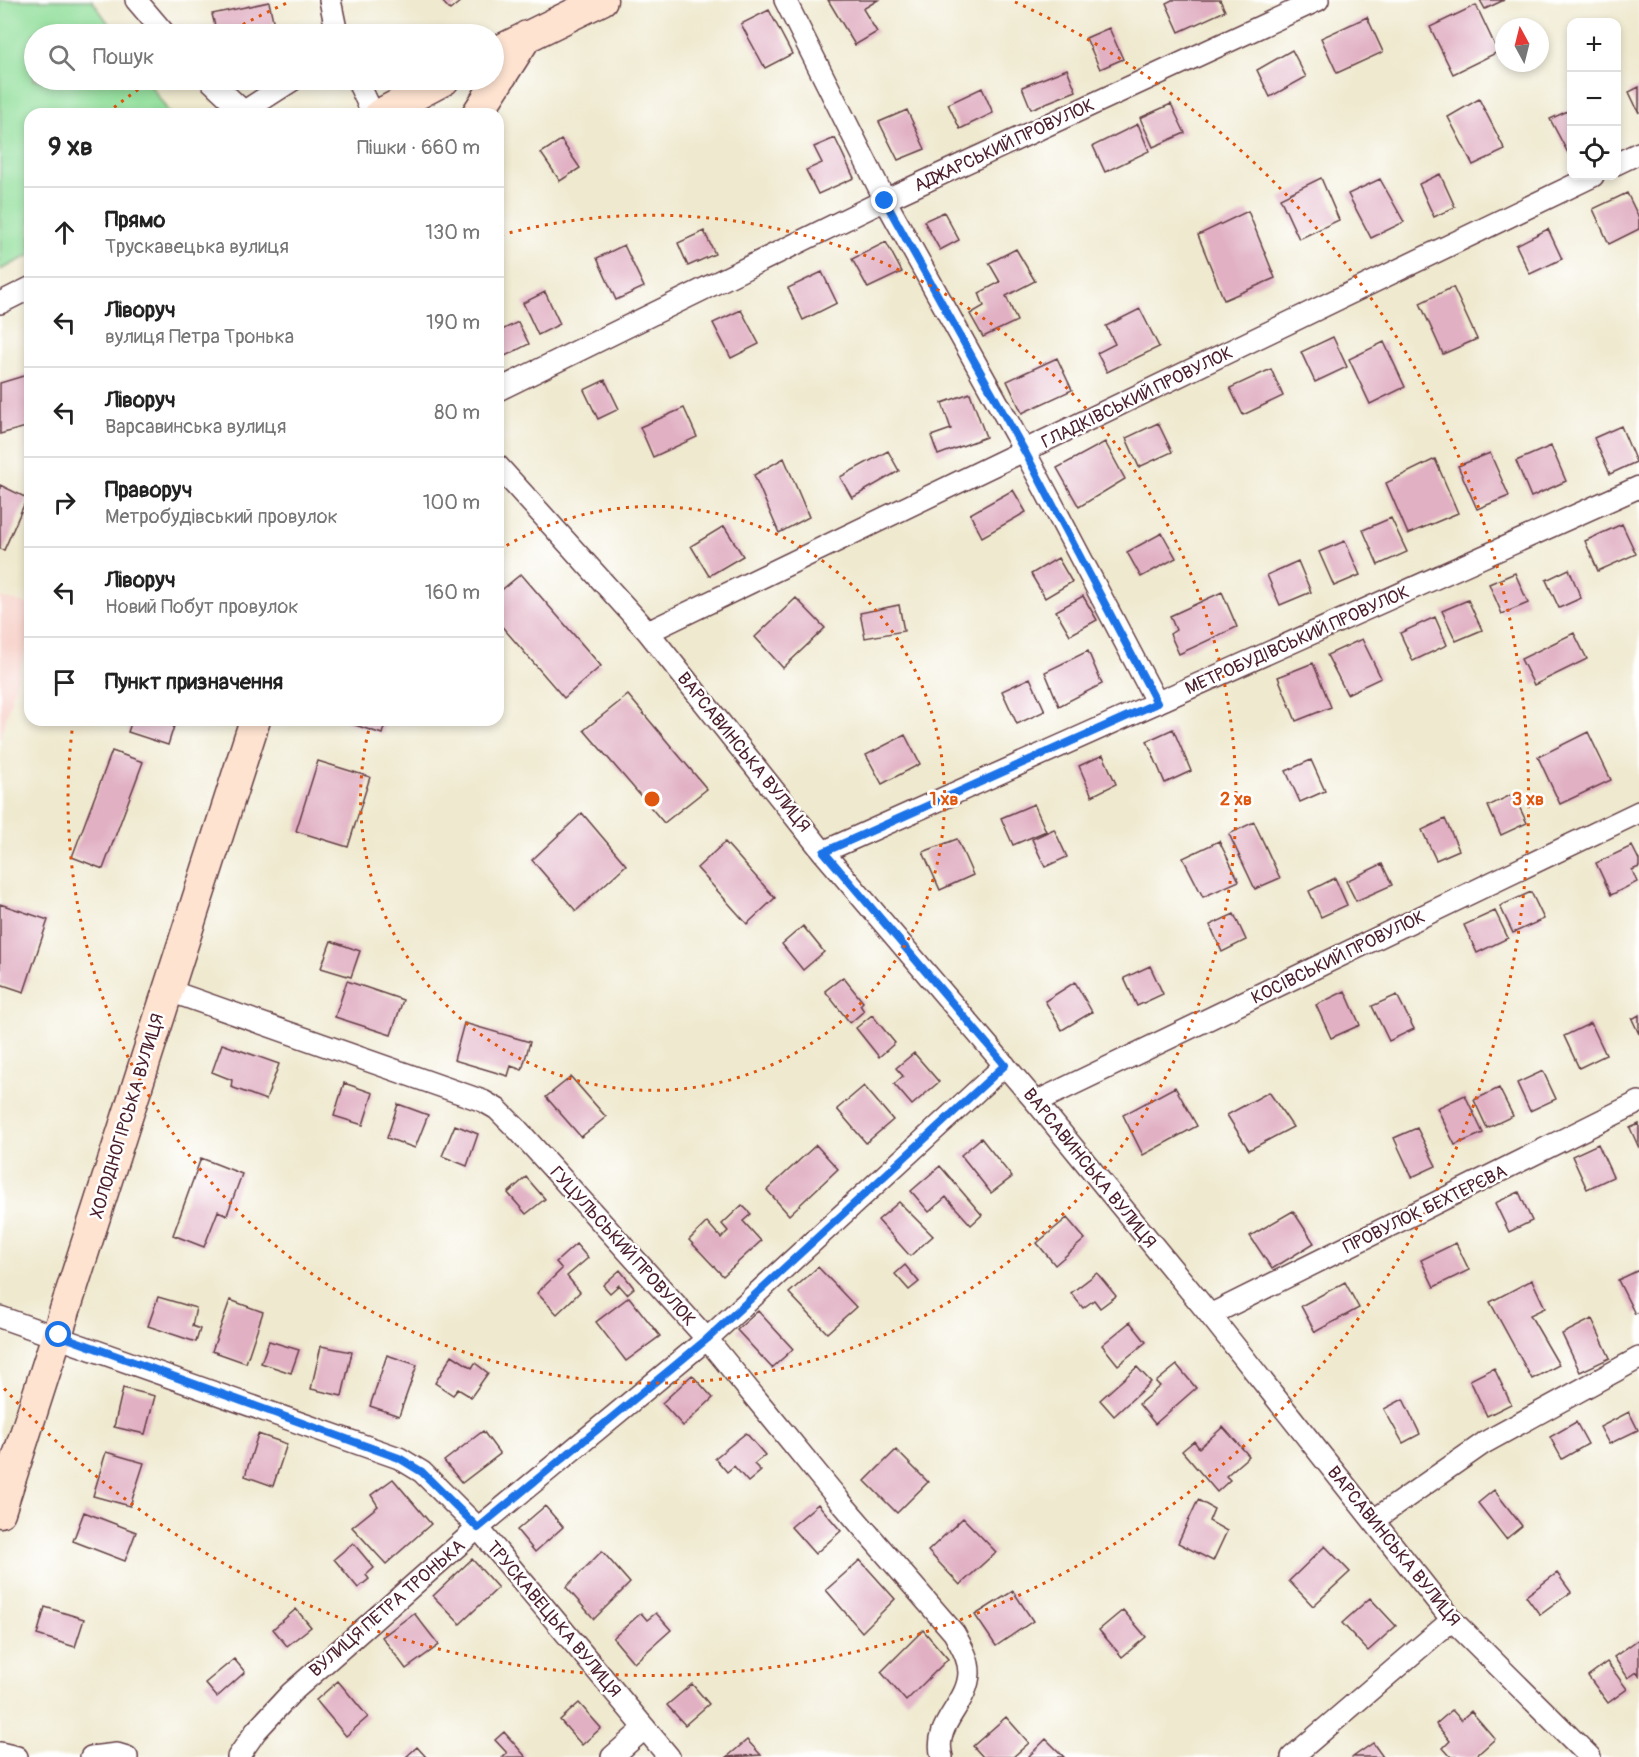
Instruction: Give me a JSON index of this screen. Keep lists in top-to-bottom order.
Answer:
{
  "streets": {
    "main road": ["ХОЛОДНОГІРСЬКА ВУЛИЦЯ"],
    "street": [
      "АДЖАРСЬКИЙ ПРОВУЛОК",
      "ГЛАДКІВСЬКИЙ ПРОВУЛОК",
      "МЕТРОБУДІВСЬКИЙ ПРОВУЛОК",
      "ВАРСАВИНСЬКА ВУЛИЦЯ",
      "КОСІВСЬКИЙ ПРОВУЛОК",
      "ПРОВУЛОК БЕХТЕРЄВА",
      "ГУЦУЛЬСЬКИЙ ПРОВУЛОК",
      "ВУЛИЦЯ ПЕТРА ТРОНЬКА",
      "ТРУСКАВЕЦЬКА ВУЛИЦЯ"
    ]
  },
  "crossings": [
    ["ГЛАДКІВСЬКИЙ ПРОВУЛОК", "ВАРСАВИНСЬКА ВУЛИЦЯ"],
    ["МЕТРОБУДІВСЬКИЙ ПРОВУЛОК", "ВАРСАВИНСЬКА ВУЛИЦЯ"],
    ["ВАРСАВИНСЬКА ВУЛИЦЯ", "КОСІВСЬКИЙ ПРОВУЛОК"],
    ["ВАРСАВИНСЬКА ВУЛИЦЯ", "ПРОВУЛОК БЕХТЕРЄВА"],
    ["ВАРСАВИНСЬКА ВУЛИЦЯ", "ВУЛИЦЯ ПЕТРА ТРОНЬКА"],
    ["ХОЛОДНОГІРСЬКА ВУЛИЦЯ", "ГУЦУЛЬСЬКИЙ ПРОВУЛОК"],
    ["ХОЛОДНОГІРСЬКА ВУЛИЦЯ", "ТРУСКАВЕЦЬКА ВУЛИЦЯ"],
    ["ГУЦУЛЬСЬКИЙ ПРОВУЛОК", "ВУЛИЦЯ ПЕТРА ТРОНЬКА"],
    ["ВУЛИЦЯ ПЕТРА ТРОНЬКА", "ТРУСКАВЕЦЬКА ВУЛИЦЯ"]
  ],
  "north": "top",
  "page": {
    "map_buttons": ["+", "−"],
    "search": "Пошук",
    "heading": ["9 хв", "Пішки · 660 m"],
    "list": [
      ["Прямо", "Трускавецька вулиця", "130 m"],
      ["Ліворуч", "вулиця Петра Тронька", "190 m"],
      ["Ліворуч", "Варсавинська вулиця", "80 m"],
      ["Праворуч", "Метробудівський провулок", "100 m"],
      ["Ліворуч", "Новий Побут провулок", "160 m"],
      "Пункт призначення"
    ]
  },
  "rings": ["1 хв", "2 хв", "3 хв"]
}
